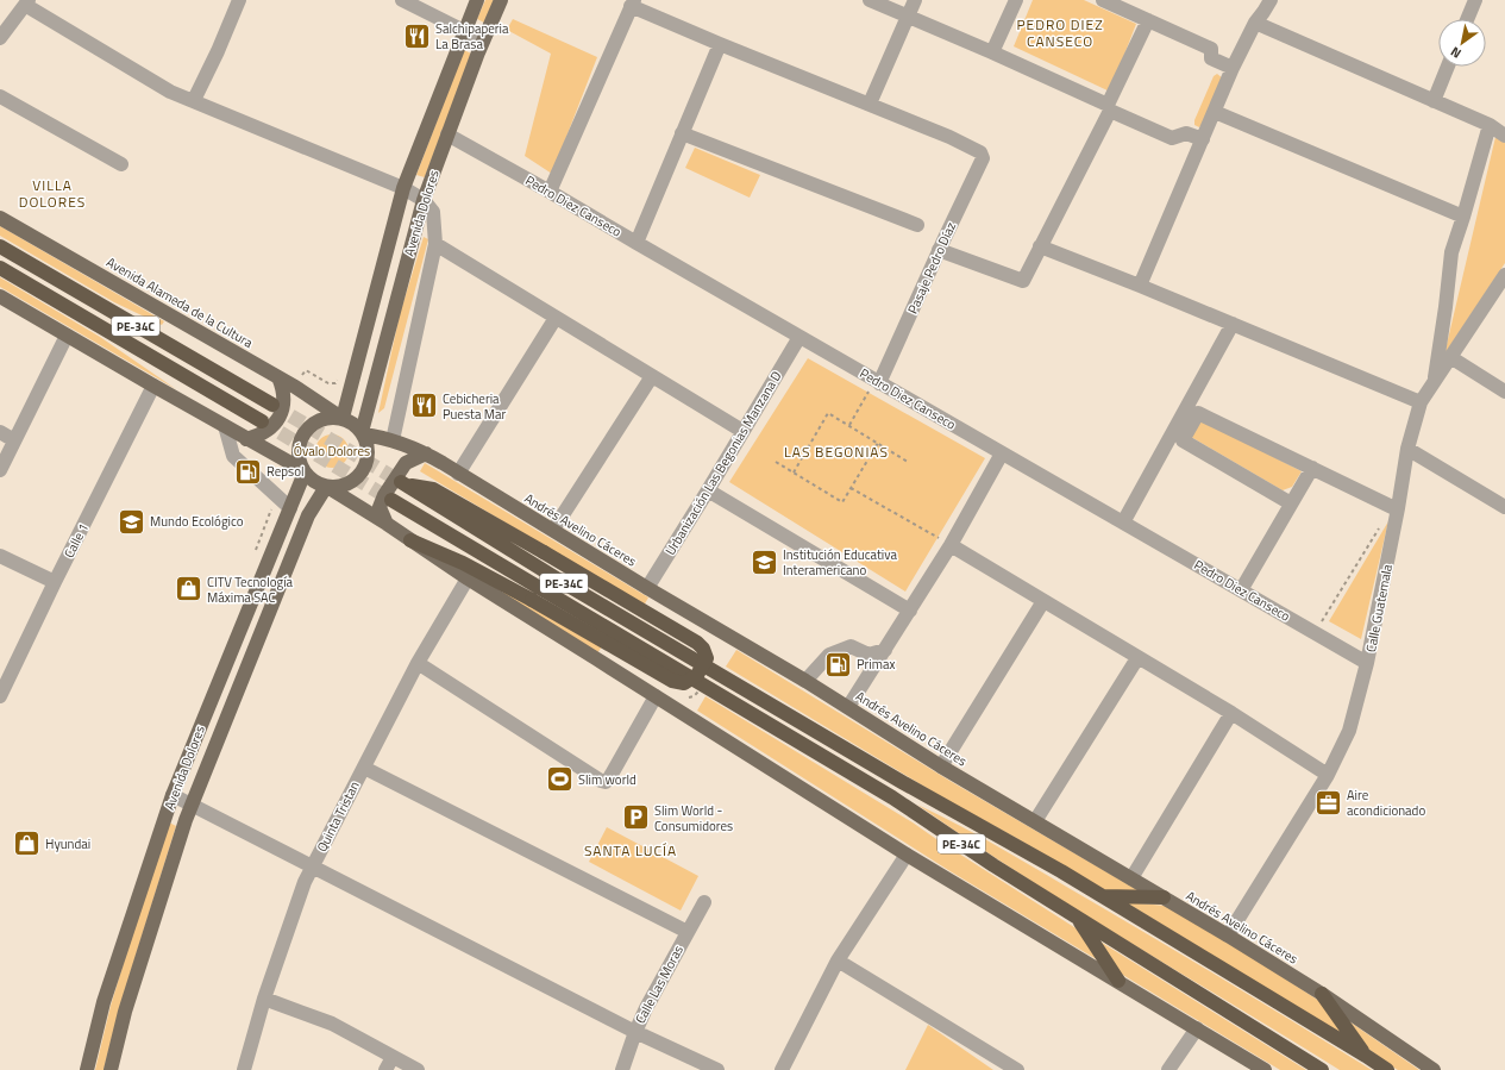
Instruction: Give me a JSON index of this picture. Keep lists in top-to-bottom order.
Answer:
{
  "streets": {
    "highway": ["PE-34C"],
    "main road": ["Avenida Dolores", "Avenida Alameda de la Cultura", "Andrés Avelino Cáceres"],
    "street": [
      "Pedro Diez Canseco",
      "Pasaje Pedro Díaz",
      "Urbanización Las Begonias Manzana D",
      "Calle 1",
      "Calle Guatemala",
      "Quinta Tristan",
      "Calle Las Moras"
    ]
  },
  "crossings": [
    ["Pedro Diez Canseco", "Avenida Dolores"],
    ["Pedro Diez Canseco", "Pasaje Pedro Díaz"],
    ["Pedro Diez Canseco", "Urbanización Las Begonias Manzana D"],
    ["Pedro Diez Canseco", "Calle Guatemala"],
    ["Avenida Dolores", "Avenida Alameda de la Cultura"],
    ["Avenida Dolores", "Andrés Avelino Cáceres"],
    ["Avenida Alameda de la Cultura", "Andrés Avelino Cáceres"],
    ["Urbanización Las Begonias Manzana D", "Andrés Avelino Cáceres"],
    ["Andrés Avelino Cáceres", "Calle Guatemala"]
  ],
  "districts": [
    "PEDRO DIEZ CANSECO",
    "VILLA DOLORES",
    "LAS BEGONIAS",
    "SANTA LUCÍA"
  ],
  "parks": ["Óvalo Dolores"],
  "places": {
    "restaurant": ["Salchipaperia La Brasa", "Cebicheria Puesta Mar"],
    "fuel station": ["Repsol", "Primax"],
    "school or university": ["Mundo Ecológico", "Institución Educativa Interamericano"],
    "shop": ["CITV Tecnología Máxima SAC", "Hyundai"],
    "sports": ["Slim world"],
    "office": ["Aire acondicionado"],
    "parking": ["Slim World - Consumidores"]
  },
  "north": "bottom left"
}
